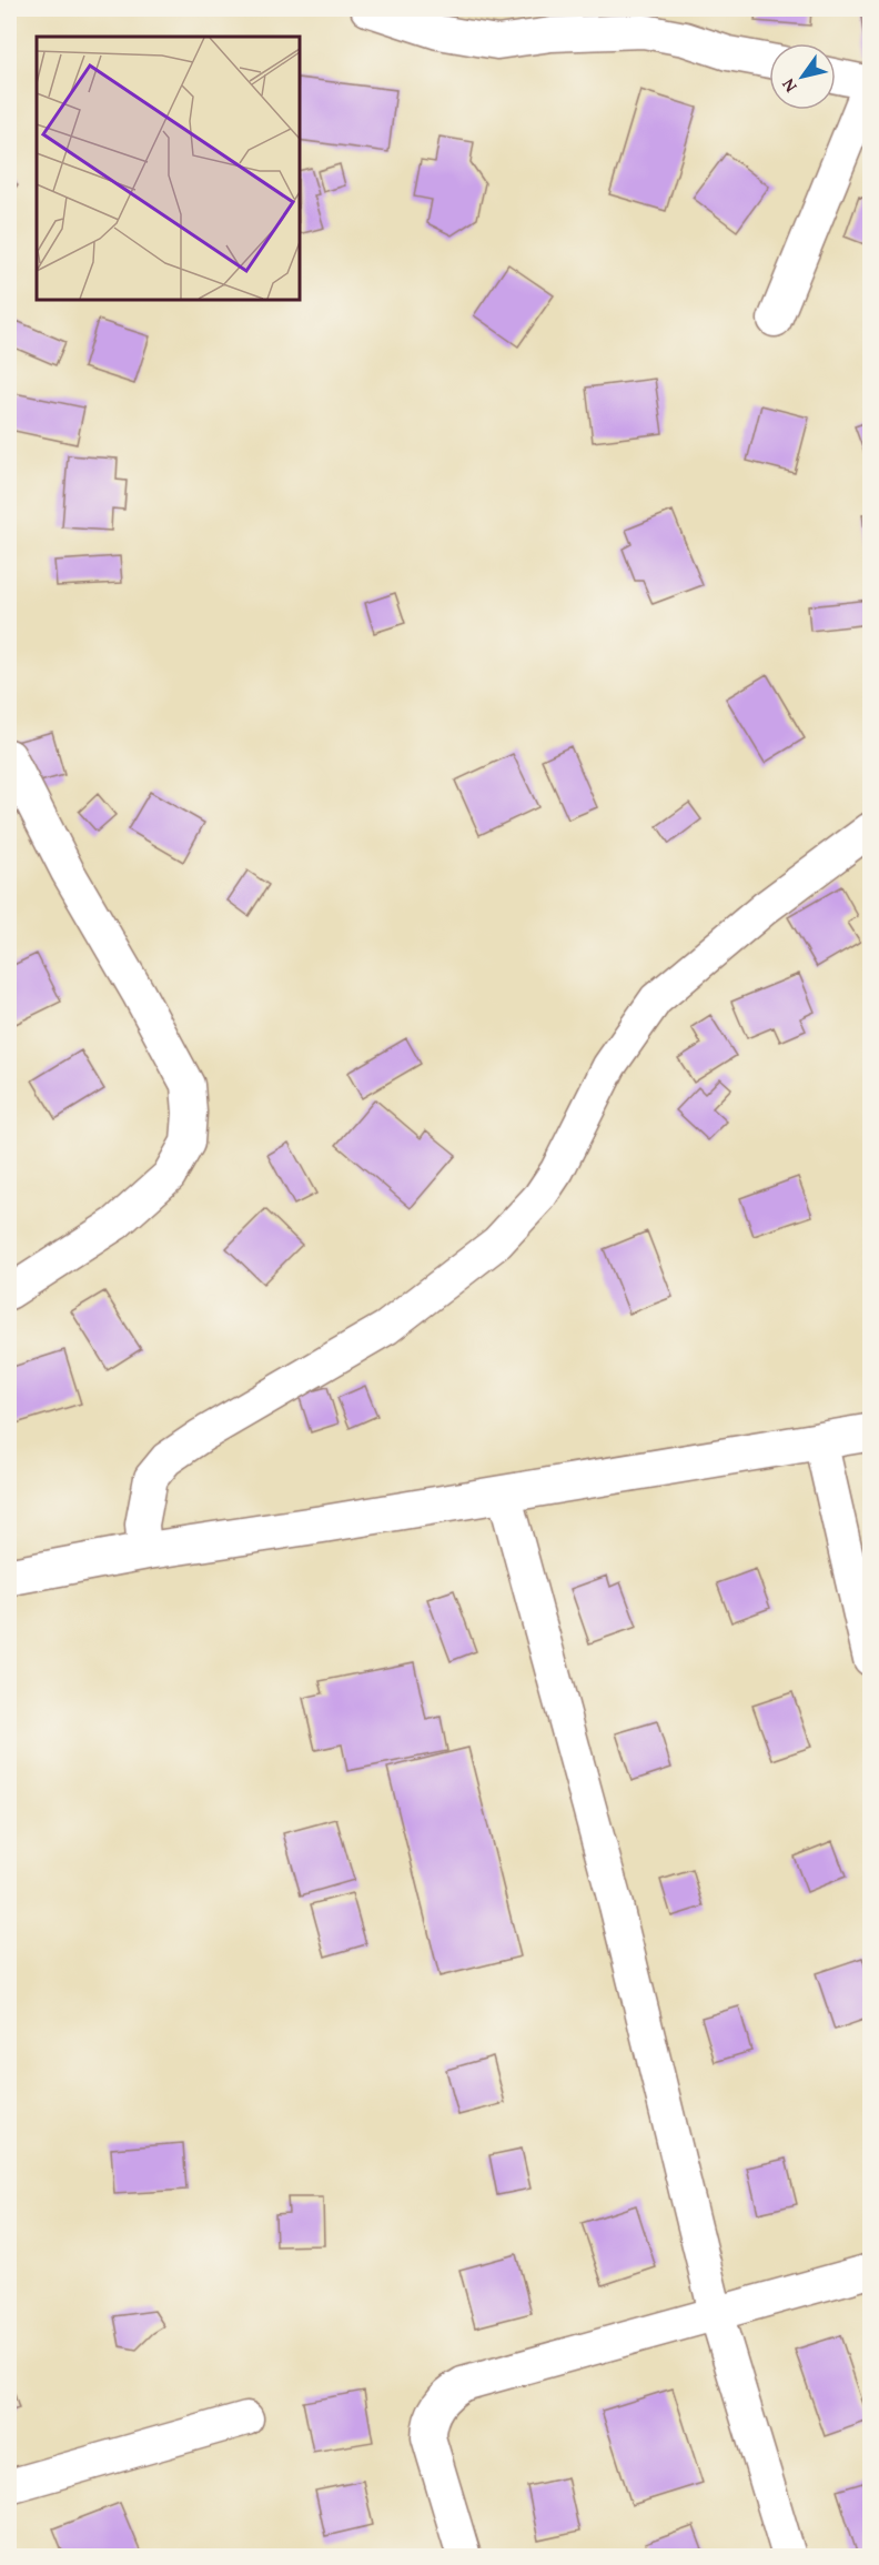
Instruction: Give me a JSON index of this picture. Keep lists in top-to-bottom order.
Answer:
{
  "north": "bottom left"
}
